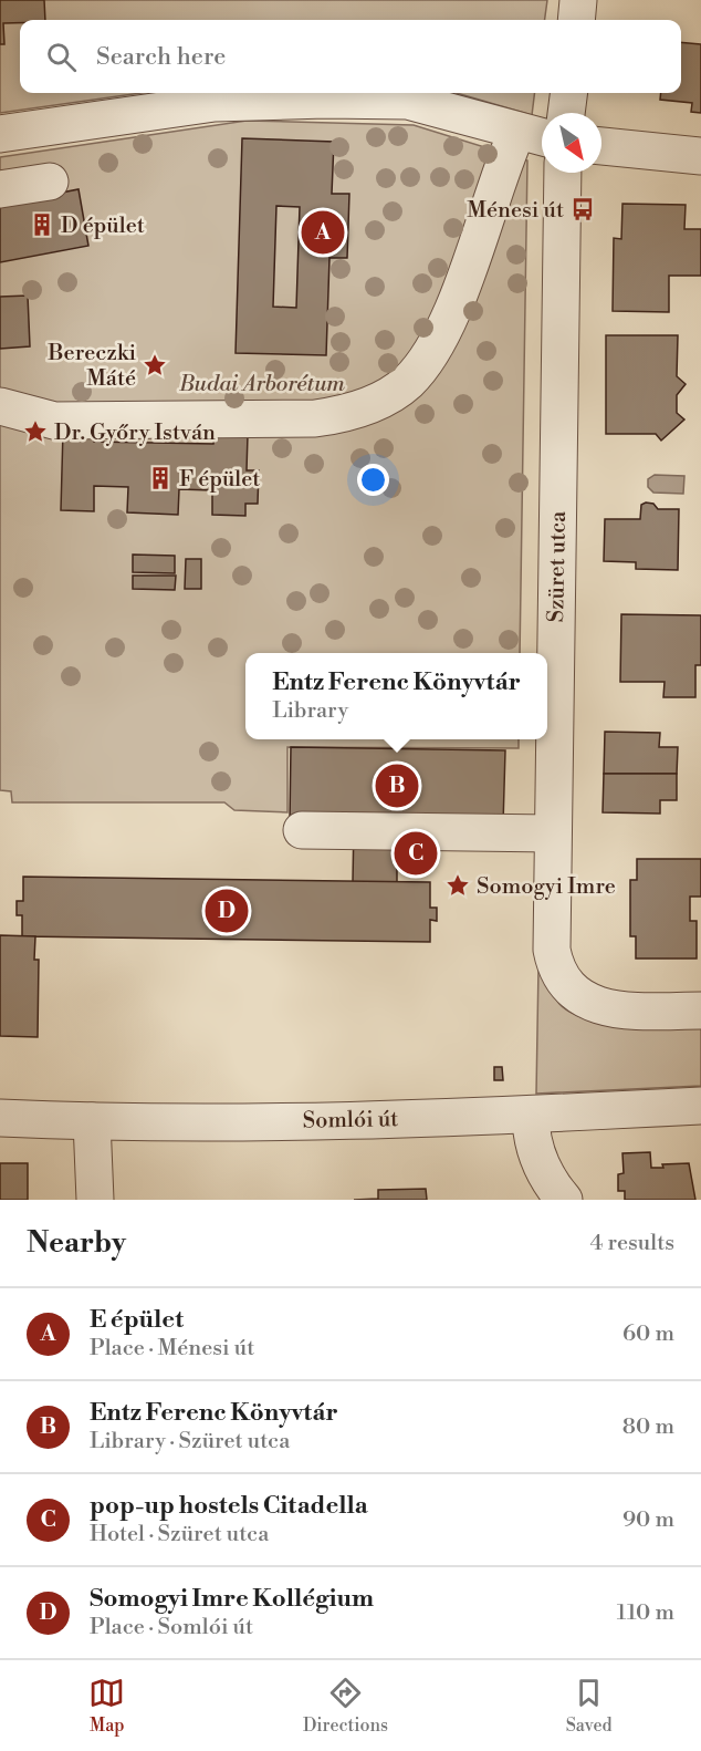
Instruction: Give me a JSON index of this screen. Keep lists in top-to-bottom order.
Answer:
{
  "streets": {
    "street": ["Szüret utca", "Somlói út"]
  },
  "parks": ["Budai Arborétum"],
  "places": {
    "bus stop": ["Ménesi út"],
    "building": ["D épület", "F épület"],
    "place": ["Bereczki Máté", "Dr. Győry István", "Somogyi Imre"]
  },
  "north": "bottom right",
  "page": {
    "search": "Search here",
    "pins": [
      "A",
      "B",
      "C",
      "D"
    ],
    "popup": ["Entz Ferenc Könyvtár", "Library"],
    "heading": ["Nearby", "4 results"],
    "list": [
      {
        "mark": "A",
        "name": "E épület",
        "note": "Place · Ménesi út",
        "value": "60 m"
      },
      {
        "mark": "B",
        "name": "Entz Ferenc Könyvtár",
        "note": "Library · Szüret utca",
        "value": "80 m"
      },
      {
        "mark": "C",
        "name": "pop-up hostels Citadella",
        "note": "Hotel · Szüret utca",
        "value": "90 m"
      },
      {
        "mark": "D",
        "name": "Somogyi Imre Kollégium",
        "note": "Place · Somlói út",
        "value": "110 m"
      }
    ],
    "nav": ["Map", "Directions", "Saved"]
  }
}
